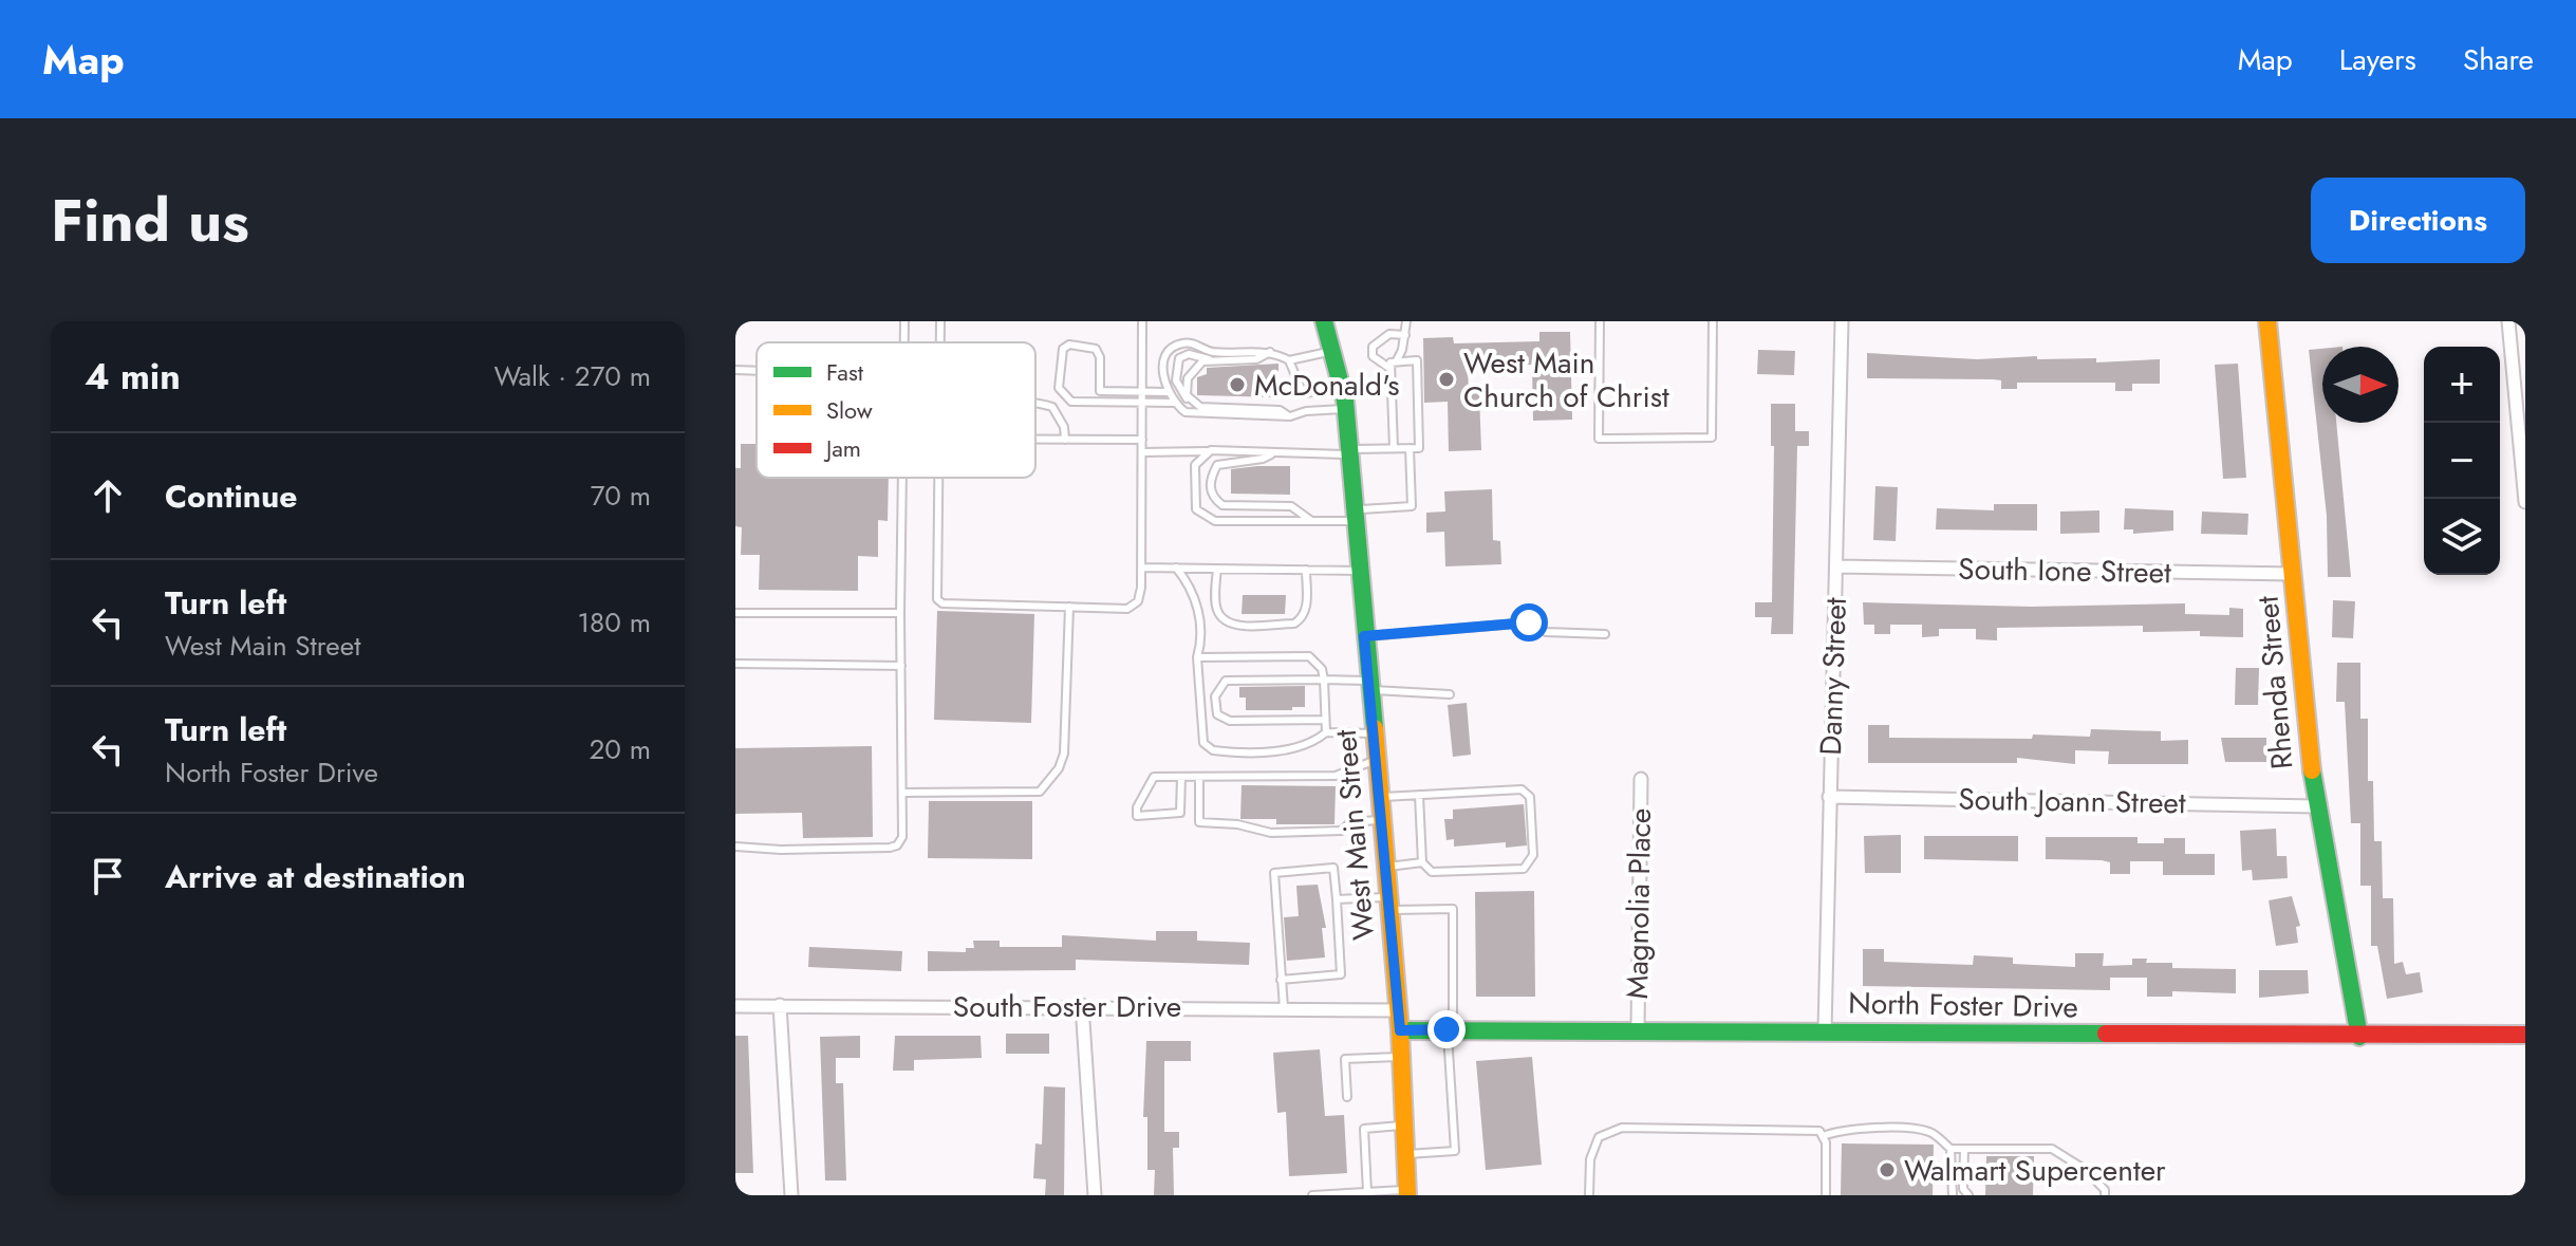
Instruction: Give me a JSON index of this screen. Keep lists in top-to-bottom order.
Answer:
{
  "streets": {
    "street": [
      "South Ione Street",
      "Danny Street",
      "Rhenda Street",
      "South Joann Street",
      "West Main Street",
      "Magnolia Place",
      "North Foster Drive",
      "South Foster Drive"
    ]
  },
  "crossings": [
    ["South Ione Street", "Danny Street"],
    ["South Ione Street", "Rhenda Street"],
    ["Danny Street", "South Joann Street"],
    ["Danny Street", "North Foster Drive"],
    ["Rhenda Street", "South Joann Street"],
    ["Rhenda Street", "North Foster Drive"],
    ["West Main Street", "North Foster Drive"],
    ["West Main Street", "South Foster Drive"],
    ["Magnolia Place", "North Foster Drive"]
  ],
  "places": ["West Main Church of Christ", "McDonald's", "Walmart Supercenter"],
  "legend": ["Fast", "Slow", "Jam"],
  "north": "right",
  "page": {
    "header": "Map",
    "nav": ["Map", "Layers", "Share"],
    "title": "Find us",
    "buttons": "Directions",
    "heading": ["4 min", "Walk · 270 m"],
    "map_buttons": ["+", "−"],
    "list": [
      ["Continue", "70 m"],
      ["Turn left", "West Main Street", "180 m"],
      ["Turn left", "North Foster Drive", "20 m"],
      "Arrive at destination"
    ]
  }
}
